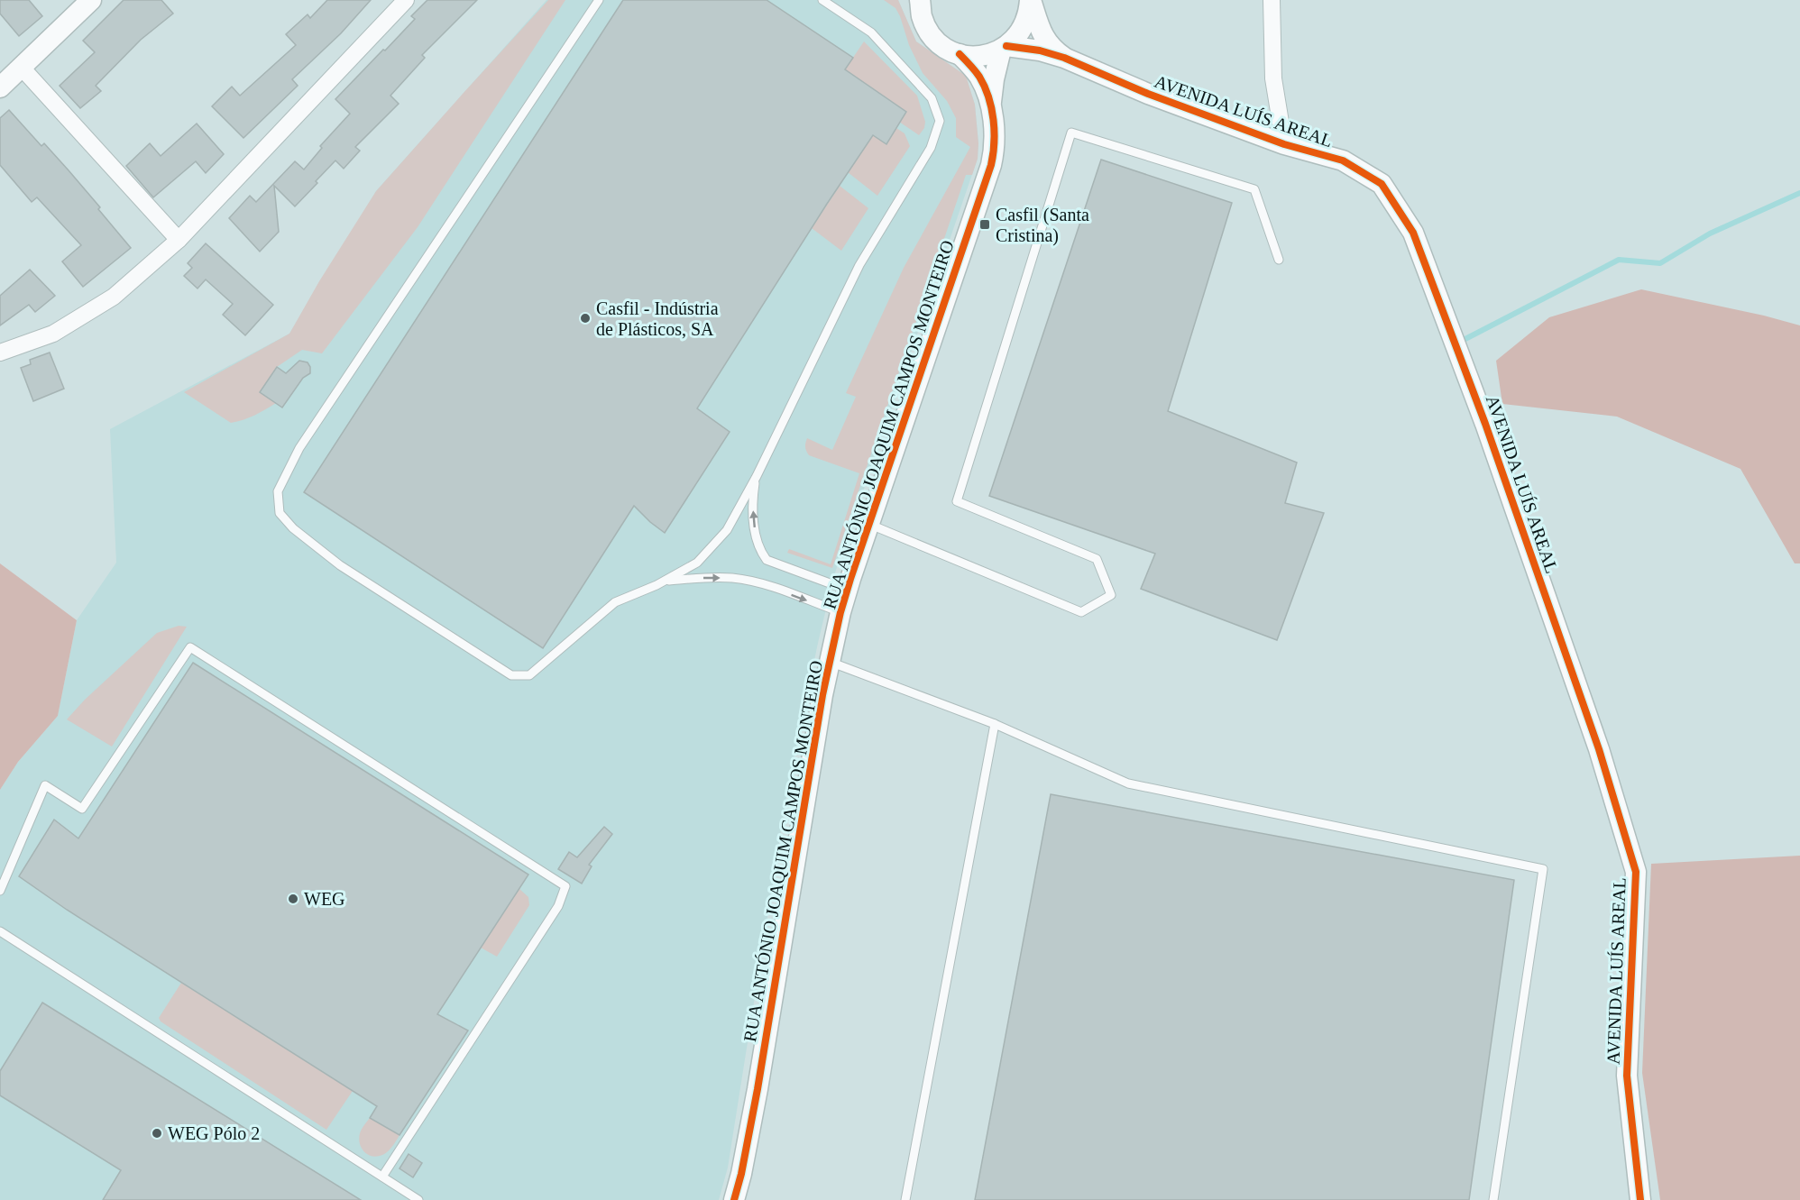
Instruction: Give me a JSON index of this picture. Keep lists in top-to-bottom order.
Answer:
{
  "streets": {
    "street": ["AVENIDA LUÍS AREAL", "RUA ANTÓNIO JOAQUIM CAMPOS MONTEIRO"]
  },
  "crossings": [
    ["AVENIDA LUÍS AREAL", "RUA ANTÓNIO JOAQUIM CAMPOS MONTEIRO"]
  ],
  "places": {
    "transit": ["Casfil (Santa Cristina)"],
    "other": ["Casfil - Indústria de Plásticos, SA", "WEG", "WEG Pólo 2"]
  }
}
